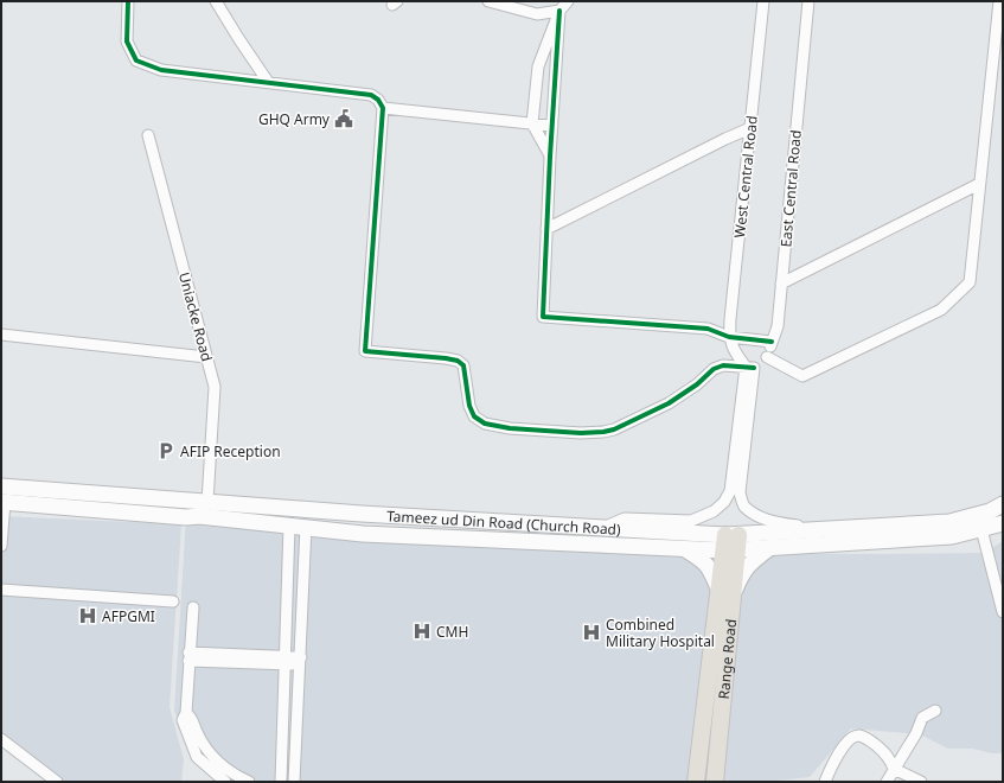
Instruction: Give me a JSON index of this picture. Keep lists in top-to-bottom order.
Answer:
{
  "streets": {
    "main road": ["Tameez ud Din Road (Church Road)", "Range Road"],
    "street": ["West Central Road", "East Central Road", "Uniacke Road"]
  },
  "crossings": [
    ["Uniacke Road", "Tameez ud Din Road (Church Road)"]
  ],
  "places": {
    "public building": ["GHQ Army"],
    "parking": ["AFIP Reception"],
    "hospital": ["AFPGMI", "CMH", "Combined Military Hospital"]
  }
}
